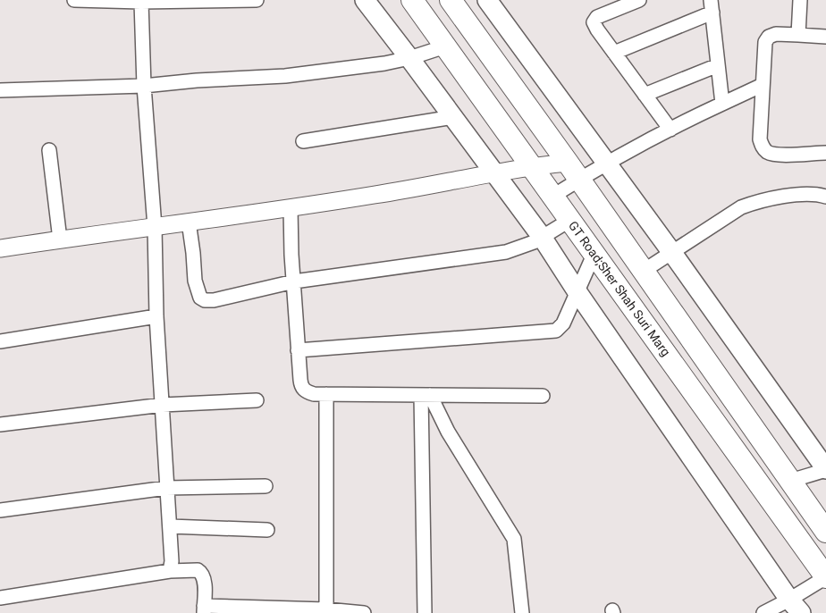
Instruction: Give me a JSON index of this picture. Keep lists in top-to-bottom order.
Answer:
{
  "streets": {
    "main road": ["GT Road;Sher Shah Suri Marg"]
  }
}
